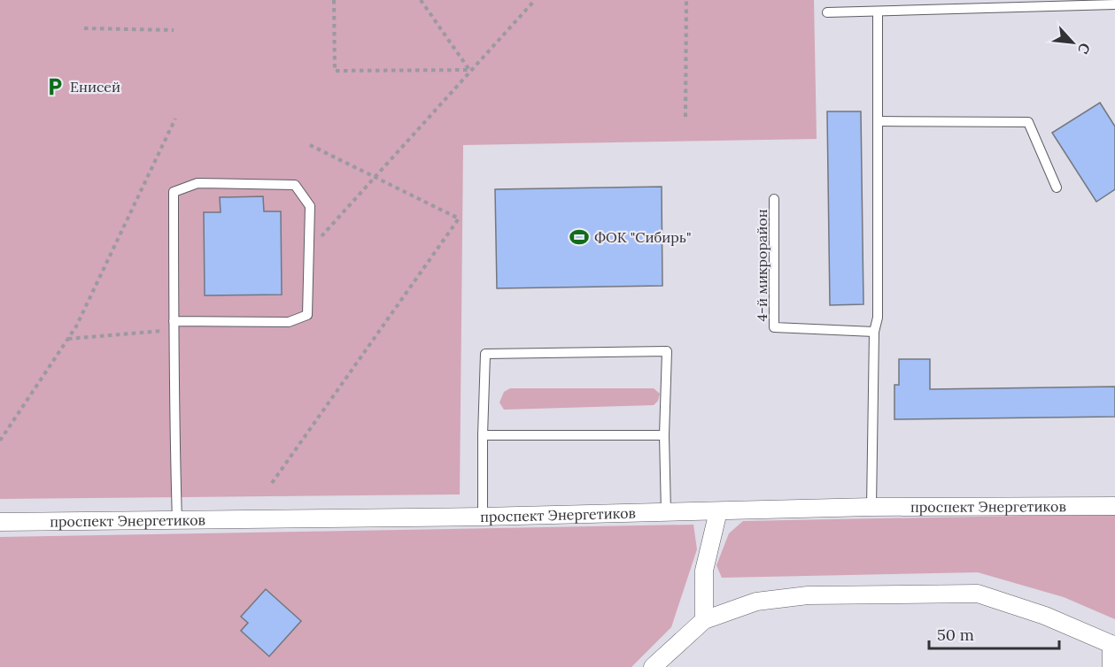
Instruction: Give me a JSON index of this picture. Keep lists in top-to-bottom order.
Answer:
{
  "streets": {
    "street": ["проспект Энергетиков"],
    "lane": ["4-й микрорайон"]
  },
  "places": {
    "parking": ["Енисей"],
    "sports": ["ФОК \"Сибирь\""]
  },
  "scale_bar": "50 m",
  "north": "bottom right"
}
